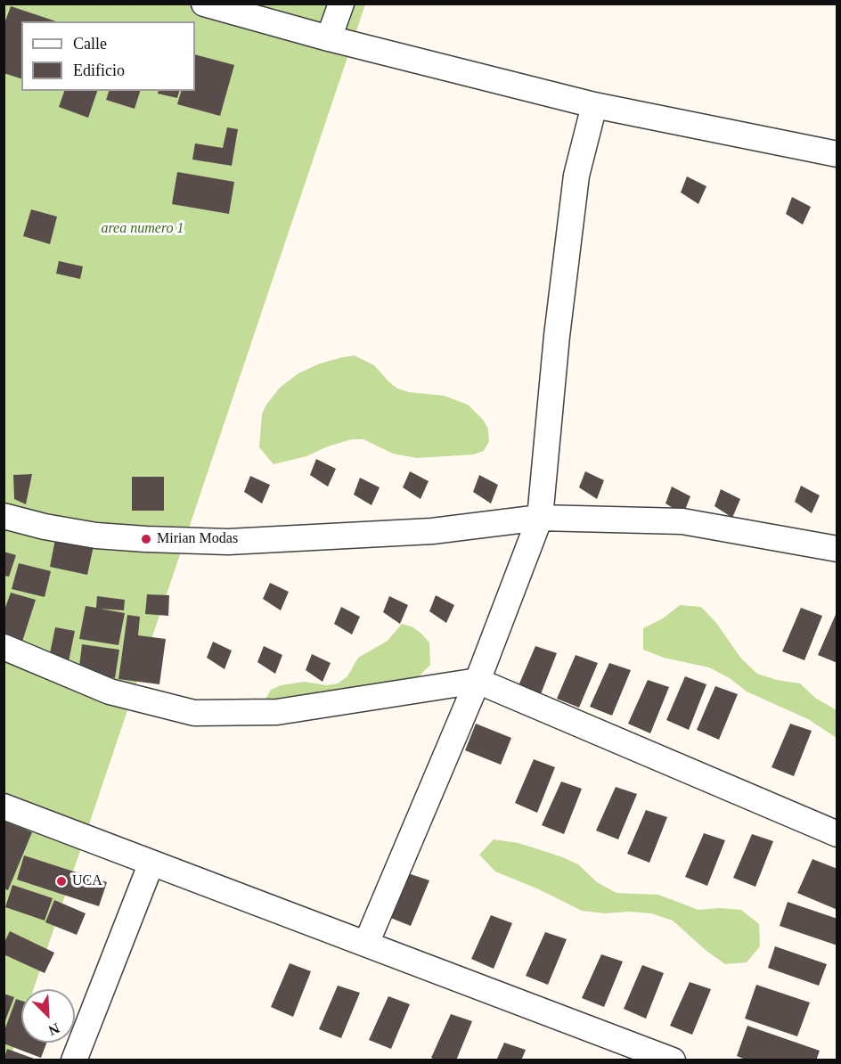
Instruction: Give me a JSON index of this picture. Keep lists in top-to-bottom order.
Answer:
{
  "parks": ["area numero 1"],
  "places": ["Mirian Modas", "UCA"],
  "legend": ["Calle", "Edificio"],
  "north": "bottom right"
}
